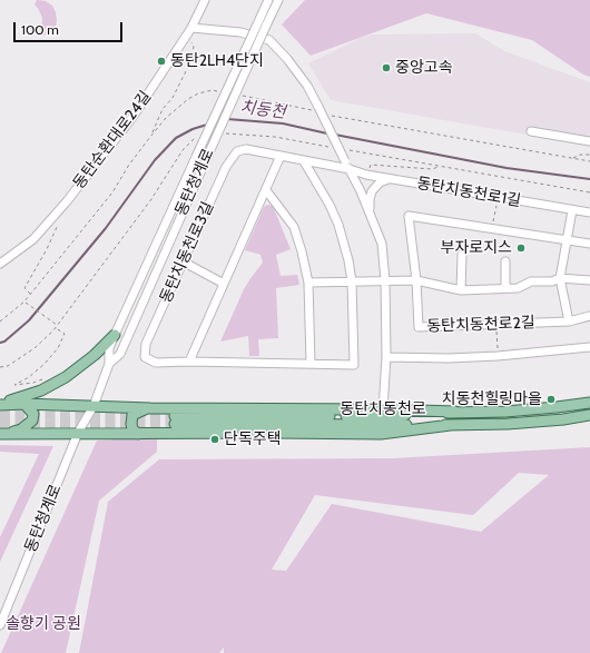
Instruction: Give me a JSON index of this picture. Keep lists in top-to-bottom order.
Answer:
{
  "streets": {
    "main road": ["동탄치동천로"],
    "street": [
      "동탄순환대로24길",
      "동탄청계로",
      "동탄치동천로1길",
      "동탄치동천로3길",
      "동탄치동천로2길"
    ]
  },
  "crossings": [
    ["동탄치동천로1길", "동탄치동천로3길"]
  ],
  "water": ["치동천"],
  "parks": ["솔향기 공원"],
  "places": [
    "동탄2LH4단지",
    "중앙고속",
    "부자로지스",
    "치동천힐링마을",
    "단독주택"
  ],
  "scale_bar": "100 m"
}
